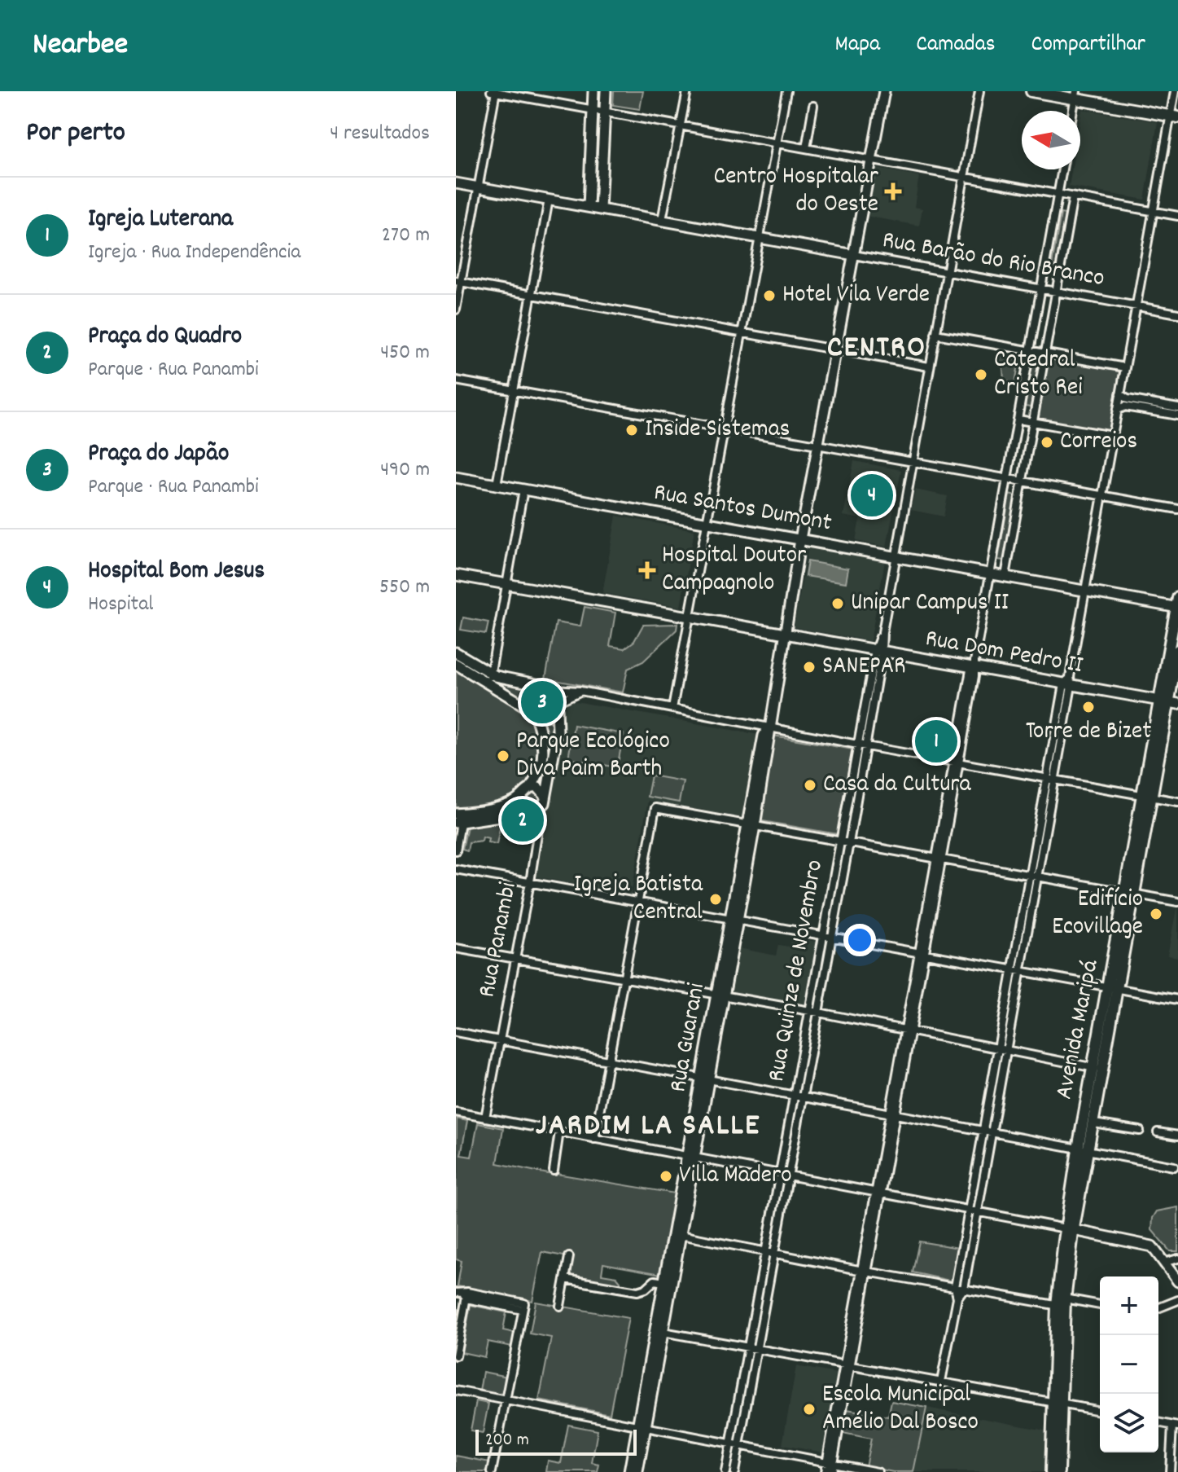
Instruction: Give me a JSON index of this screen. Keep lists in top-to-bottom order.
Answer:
{
  "streets": {
    "main road": ["Avenida Maripá"],
    "street": [
      "Rua Barão do Rio Branco",
      "Rua Santos Dumont",
      "Rua Dom Pedro II",
      "Rua Panambi",
      "Rua Quinze de Novembro",
      "Rua Guarani"
    ]
  },
  "crossings": [
    ["Rua Barão do Rio Branco", "Rua Quinze de Novembro"],
    ["Rua Barão do Rio Branco", "Rua Guarani"],
    ["Rua Santos Dumont", "Rua Quinze de Novembro"],
    ["Rua Santos Dumont", "Avenida Maripá"],
    ["Rua Santos Dumont", "Rua Guarani"],
    ["Rua Dom Pedro II", "Rua Quinze de Novembro"],
    ["Rua Dom Pedro II", "Avenida Maripá"],
    ["Rua Dom Pedro II", "Rua Guarani"]
  ],
  "districts": ["CENTRO", "JARDIM LA SALLE"],
  "places": {
    "health": ["Centro Hospitalar do Oeste", "Hospital Doutor Campagnolo"],
    "other": [
      "Hotel Vila Verde",
      "Catedral Cristo Rei",
      "Inside Sistemas",
      "Correios",
      "Unipar Campus II",
      "SANEPAR",
      "Torre de Bizet",
      "Parque Ecológico Diva Paim Barth",
      "Casa da Cultura",
      "Igreja Batista Central",
      "Edifício Ecovillage",
      "Villa Madero",
      "Escola Municipal Amélio Dal Bosco"
    ]
  },
  "scale_bar": "200 m",
  "north": "left",
  "page": {
    "header": "Nearbee",
    "nav": ["Mapa", "Camadas", "Compartilhar"],
    "heading": ["Por perto", "4 resultados"],
    "list": [
      {
        "mark": "1",
        "name": "Igreja Luterana",
        "note": "Igreja · Rua Independência",
        "value": "270 m"
      },
      {
        "mark": "2",
        "name": "Praça do Quadro",
        "note": "Parque · Rua Panambi",
        "value": "450 m"
      },
      {
        "mark": "3",
        "name": "Praça do Japão",
        "note": "Parque · Rua Panambi",
        "value": "490 m"
      },
      {
        "mark": "4",
        "name": "Hospital Bom Jesus",
        "note": "Hospital",
        "value": "550 m"
      }
    ],
    "pins": [
      "4",
      "3",
      "1",
      "2"
    ],
    "map_buttons": ["+", "−"],
    "scale": "200 m"
  }
}
